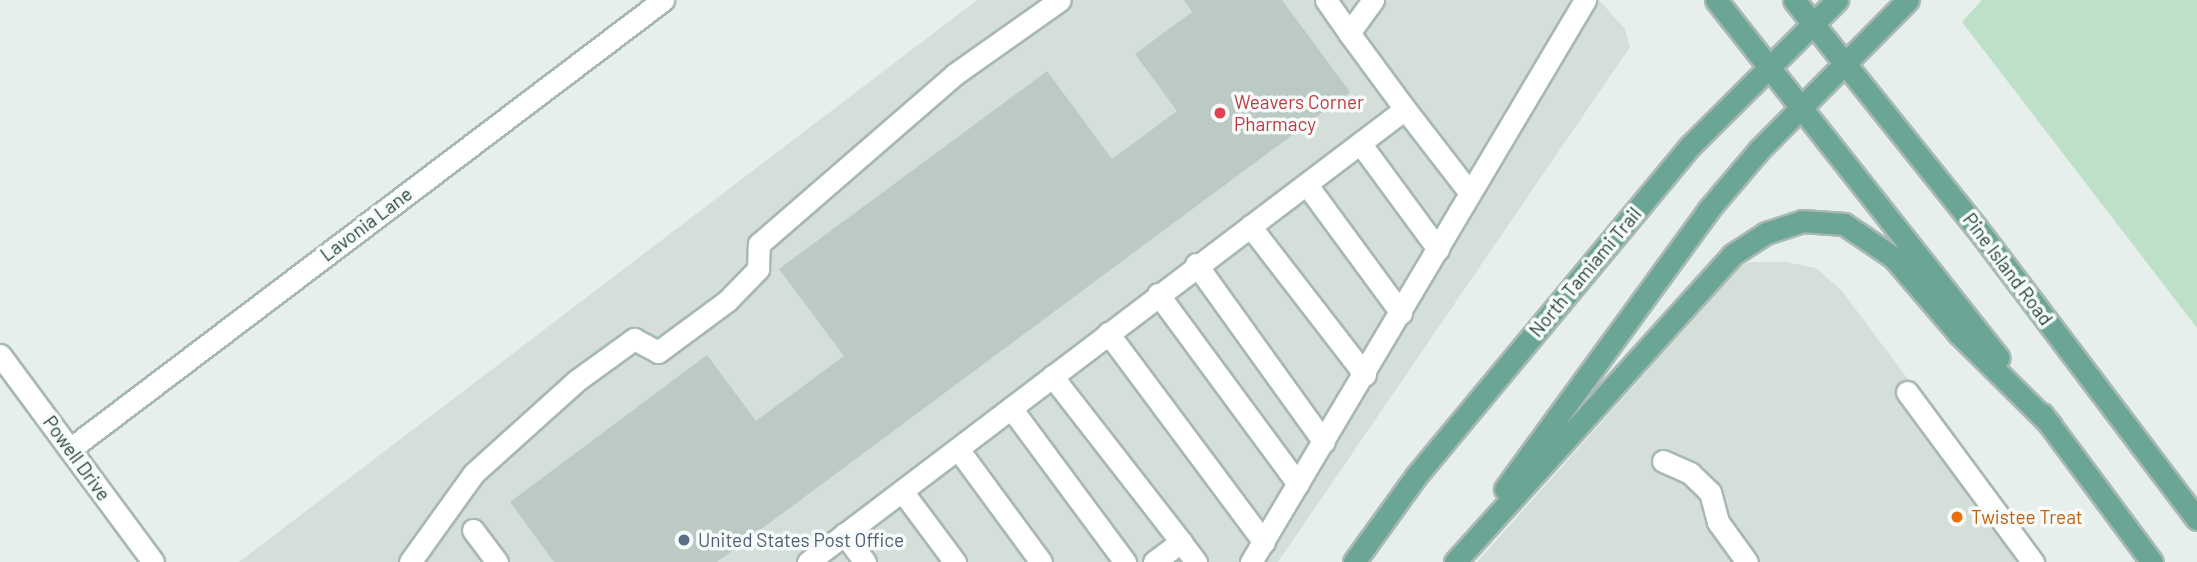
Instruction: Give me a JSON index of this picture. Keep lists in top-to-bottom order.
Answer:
{
  "streets": {
    "main road": ["Pine Island Road", "North Tamiami Trail"],
    "street": ["Lavonia Lane", "Powell Drive"]
  },
  "crossings": [
    ["Lavonia Lane", "Powell Drive"],
    ["Pine Island Road", "North Tamiami Trail"]
  ],
  "places": ["Weavers Corner Pharmacy", "Twistee Treat", "United States Post Office"]
}
